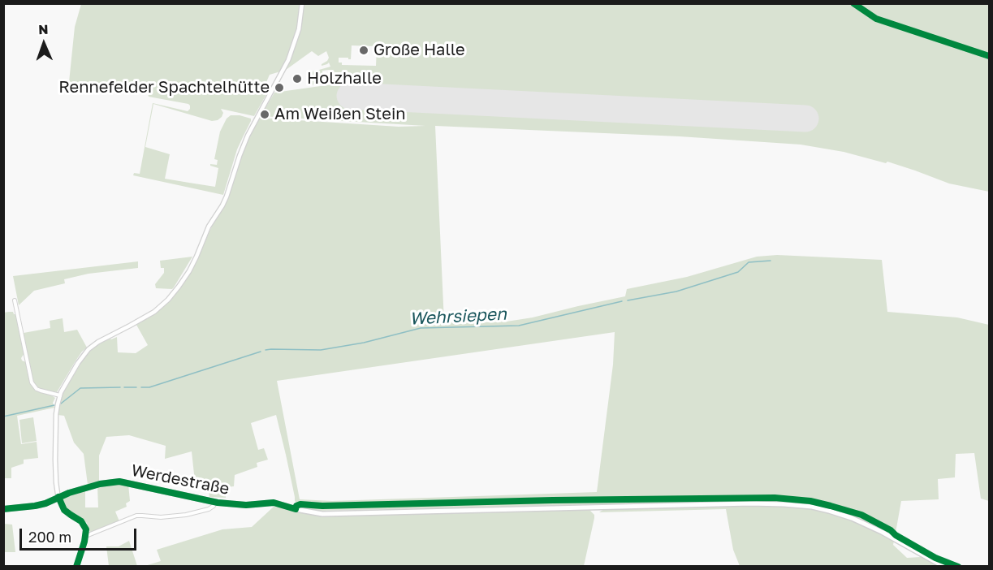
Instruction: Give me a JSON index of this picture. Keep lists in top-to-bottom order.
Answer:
{
  "streets": {
    "main road": ["Werdestraße"]
  },
  "water": ["Wehrsiepen"],
  "places": [
    "Große Halle",
    "Holzhalle",
    "Rennefelder Spachtelhütte",
    "Am Weißen Stein"
  ],
  "scale_bar": "200 m",
  "north": "top"
}
